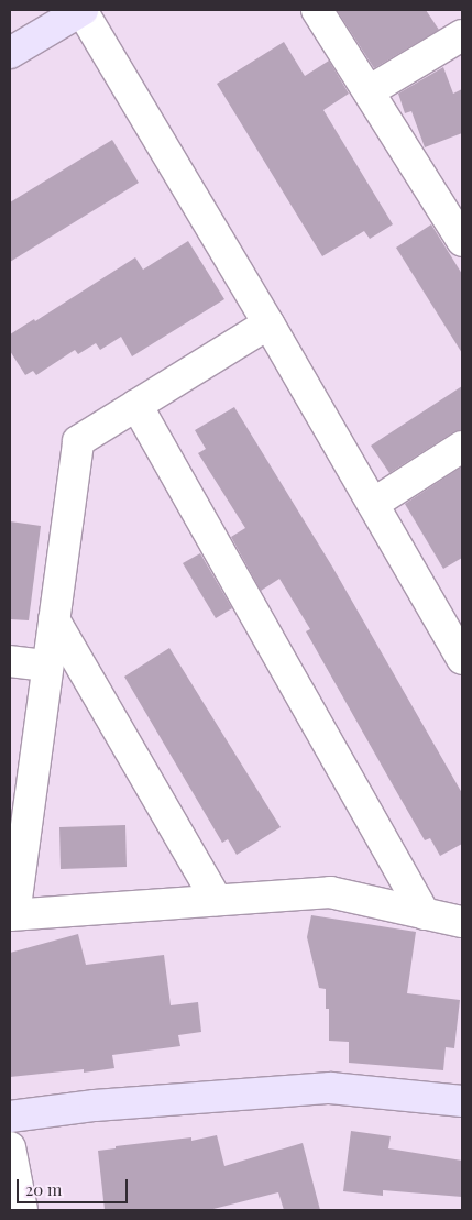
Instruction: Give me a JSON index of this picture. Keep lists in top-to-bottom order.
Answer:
{
  "scale_bar": "20 m"
}
